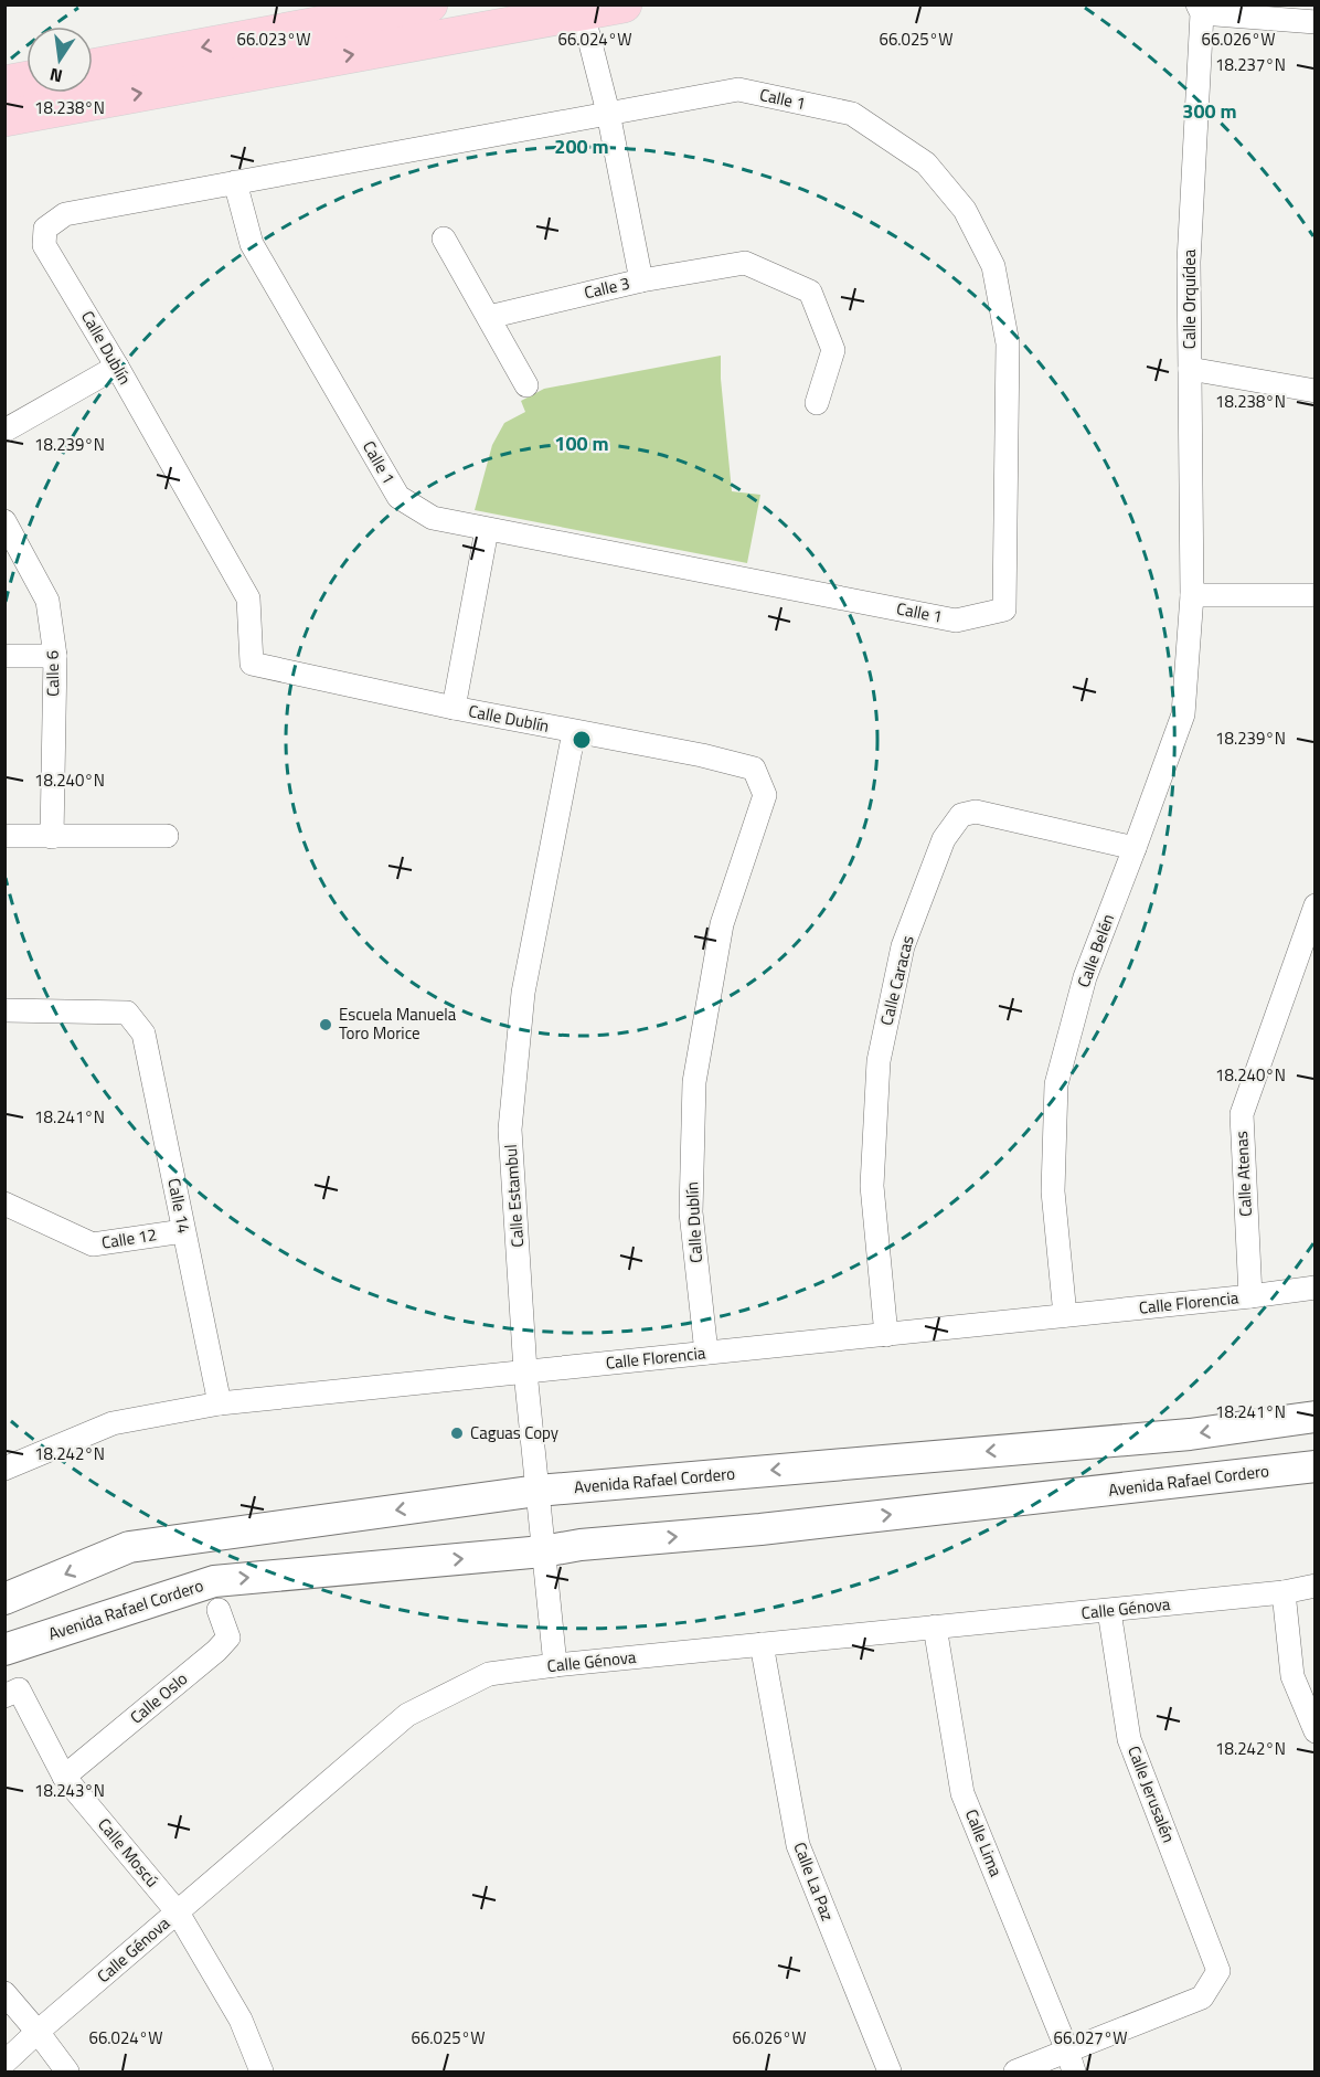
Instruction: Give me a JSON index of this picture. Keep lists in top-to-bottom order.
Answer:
{
  "streets": {
    "main road": ["Avenida Rafael Cordero"],
    "street": [
      "Calle 1",
      "Calle 3",
      "Calle Orquídea",
      "Calle Dublín",
      "Calle 6",
      "Calle Belén",
      "Calle Caracas",
      "Calle Atenas",
      "Calle Estambul",
      "Calle 14",
      "Calle 12",
      "Calle Florencia",
      "Calle Génova",
      "Calle Oslo",
      "Calle Jerusalén",
      "Calle Lima",
      "Calle Moscú",
      "Calle La Paz"
    ]
  },
  "crossings": [
    ["Calle 1", "Calle Dublín"],
    ["Calle Orquídea", "Calle Belén"],
    ["Calle Dublín", "Calle Estambul"],
    ["Calle Dublín", "Calle Florencia"],
    ["Calle Belén", "Calle Caracas"],
    ["Calle Belén", "Calle Florencia"],
    ["Calle Caracas", "Calle Florencia"],
    ["Calle Atenas", "Calle Florencia"],
    ["Calle Estambul", "Calle Florencia"],
    ["Calle Estambul", "Avenida Rafael Cordero"],
    ["Calle Estambul", "Calle Génova"],
    ["Calle 14", "Calle 12"],
    ["Calle 14", "Calle Florencia"],
    ["Calle Génova", "Calle Jerusalén"],
    ["Calle Génova", "Calle Lima"],
    ["Calle Génova", "Calle Moscú"],
    ["Calle Génova", "Calle La Paz"],
    ["Calle Oslo", "Calle Moscú"],
    ["Calle Jerusalén", "Calle Lima"]
  ],
  "places": ["Escuela Manuela Toro Morice", "Caguas Copy"],
  "north": "bottom",
  "coordinates": [
    "66.023°W",
    "66.024°W",
    "66.025°W",
    "66.026°W",
    "18.237°N",
    "18.238°N",
    "18.239°N",
    "18.240°N",
    "18.241°N",
    "18.242°N",
    "18.243°N",
    "66.027°W"
  ],
  "rings": ["300 m", "200 m", "100 m"]
}
